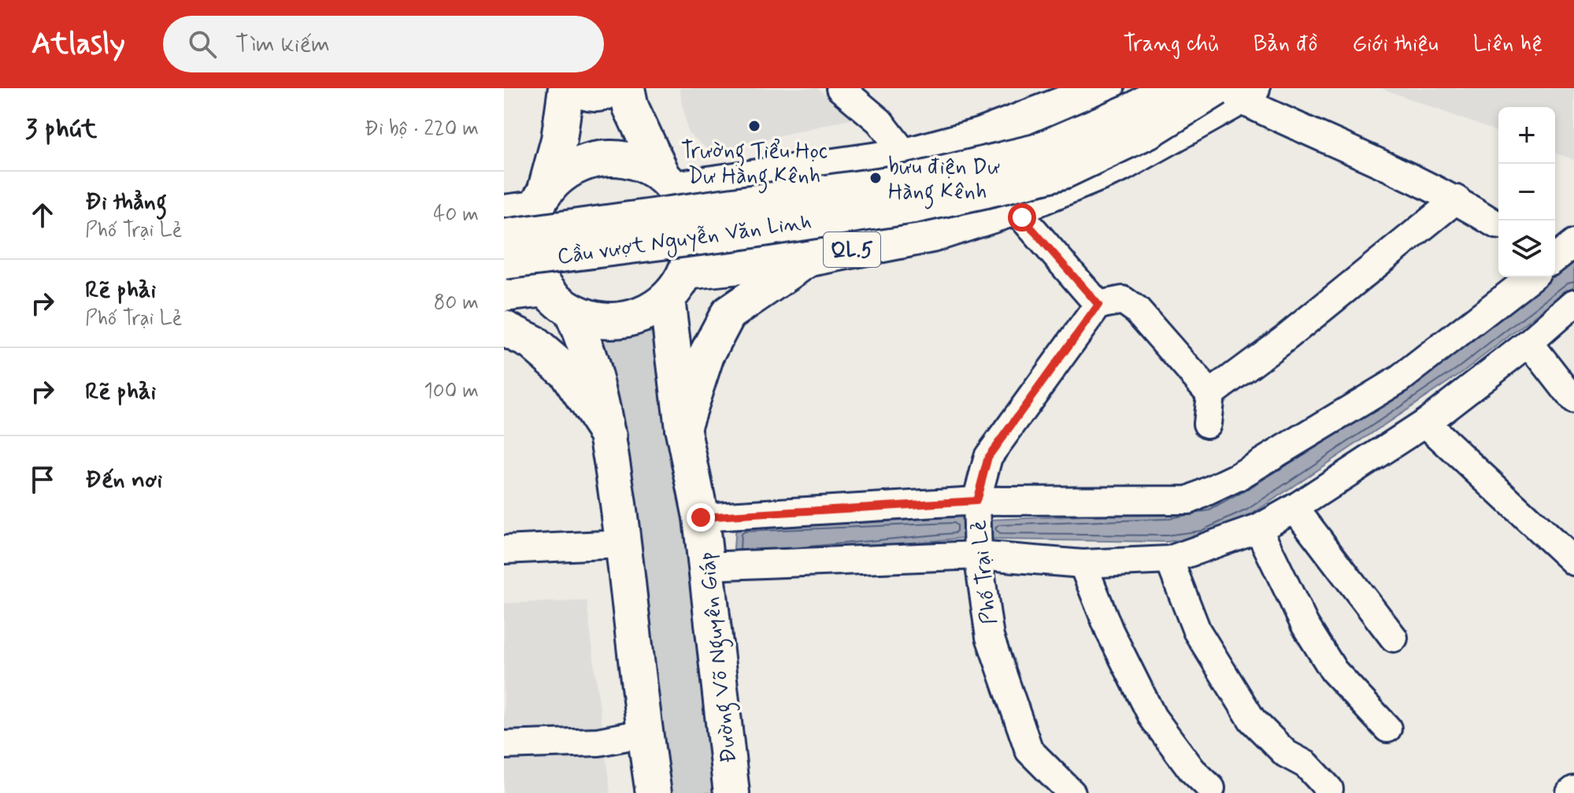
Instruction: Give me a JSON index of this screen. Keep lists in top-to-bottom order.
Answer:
{
  "streets": {
    "main road": ["Cầu vượt Nguyễn Văn Linh", "QL.5", "Đường Võ Nguyên Giáp"],
    "street": ["Phố Trại Lẻ"]
  },
  "crossings": [
    ["Cầu vượt Nguyễn Văn Linh", "QL.5"],
    ["QL.5", "Đường Võ Nguyên Giáp"]
  ],
  "places": ["Trường Tiểu Học Dư Hàng Kênh", "bưu điện Dư Hàng Kênh"],
  "page": {
    "header": "Atlasly",
    "search": "Tìm kiếm",
    "nav": [
      "Trang chủ",
      "Bản đồ",
      "Giới thiệu",
      "Liên hệ"
    ],
    "heading": ["3 phút", "Đi bộ · 220 m"],
    "map_buttons": ["+", "−"],
    "list": [
      ["Đi thẳng", "Phố Trại Lẻ", "40 m"],
      ["Rẽ phải", "Phố Trại Lẻ", "80 m"],
      ["Rẽ phải", "100 m"],
      "Đến nơi"
    ]
  }
}
